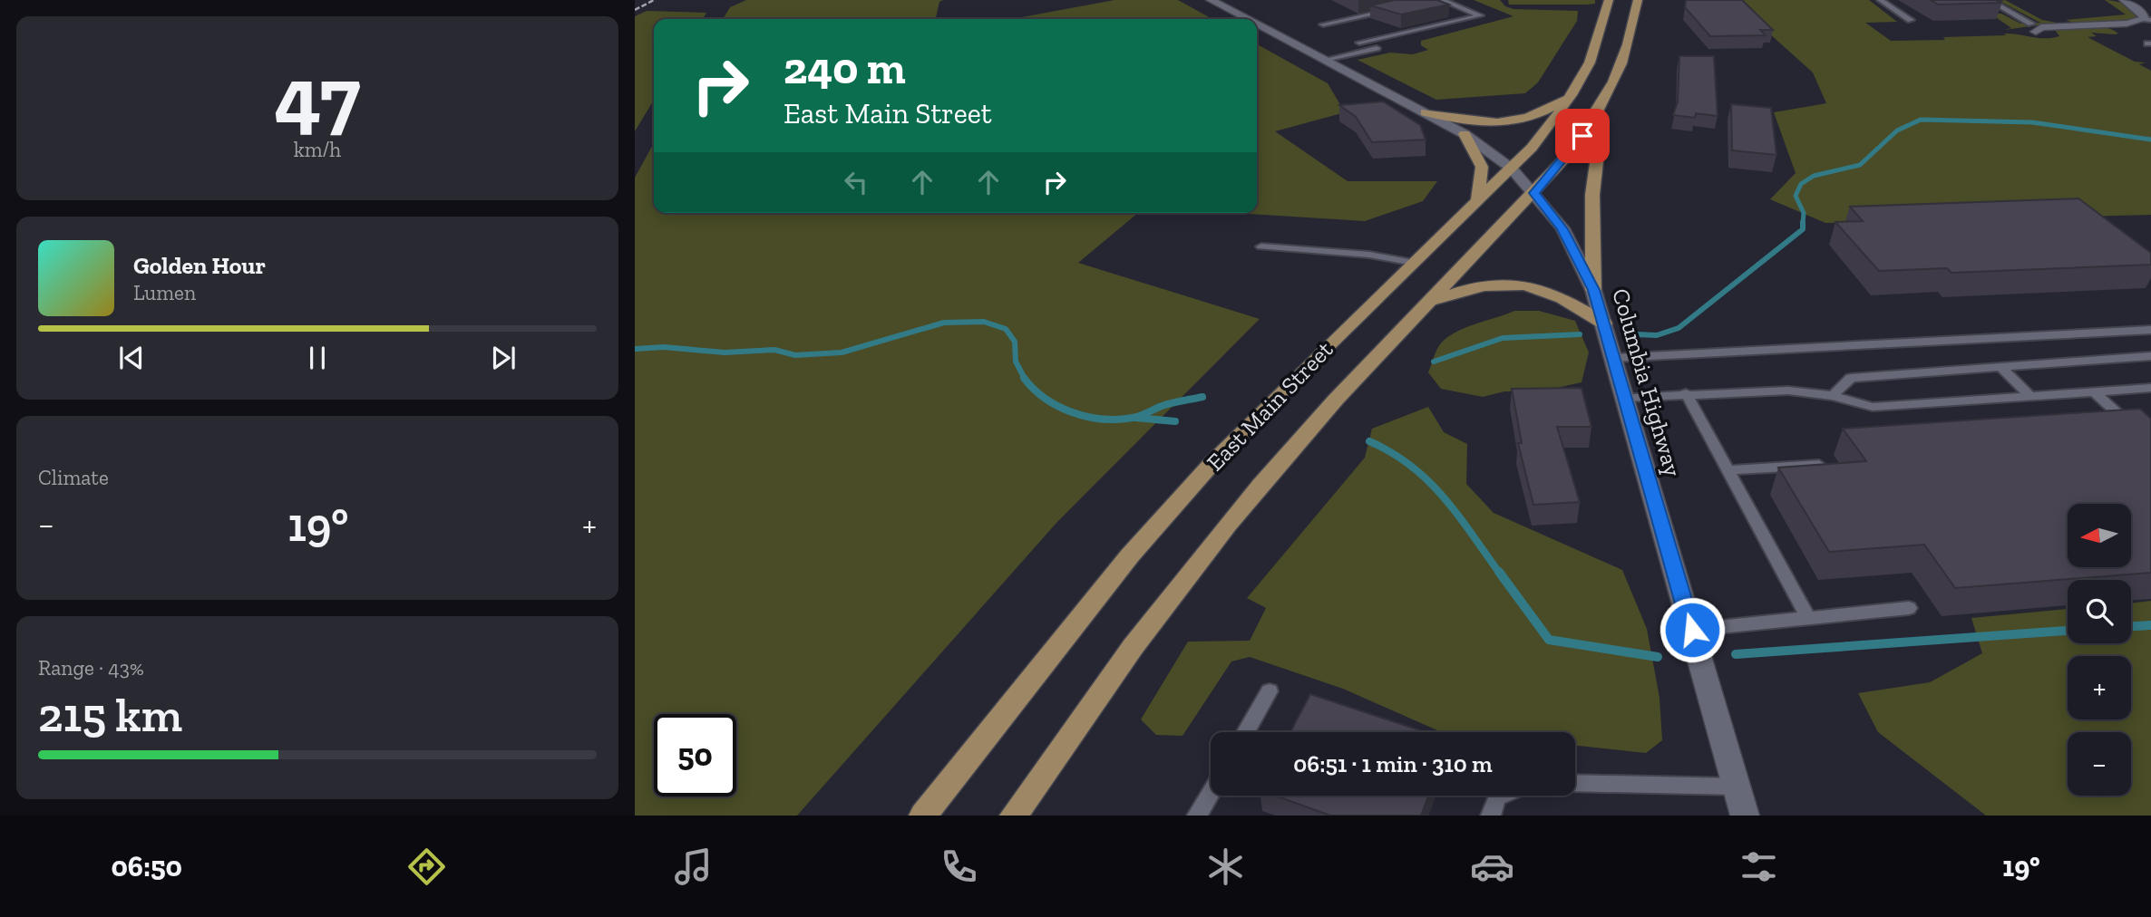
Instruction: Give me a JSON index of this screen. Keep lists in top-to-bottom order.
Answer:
{
  "streets": {
    "main road": ["Columbia Highway", "East Main Street"]
  },
  "crossings": [
    ["Columbia Highway", "East Main Street"]
  ],
  "north": "left",
  "page": {
    "tile": [
      ["47", "km/h"],
      "Climate",
      ["Range · 43%", "215 km"]
    ],
    "turn": ["240 m", "East Main Street"],
    "song": ["Golden Hour", "Lumen"],
    "heat": ["−", "19°", "+"],
    "map_buttons": ["+", "−"],
    "limit": "50",
    "trip": "06:51 · 1 min · 310 m",
    "tabs": ["06:50", "19°"]
  }
}
